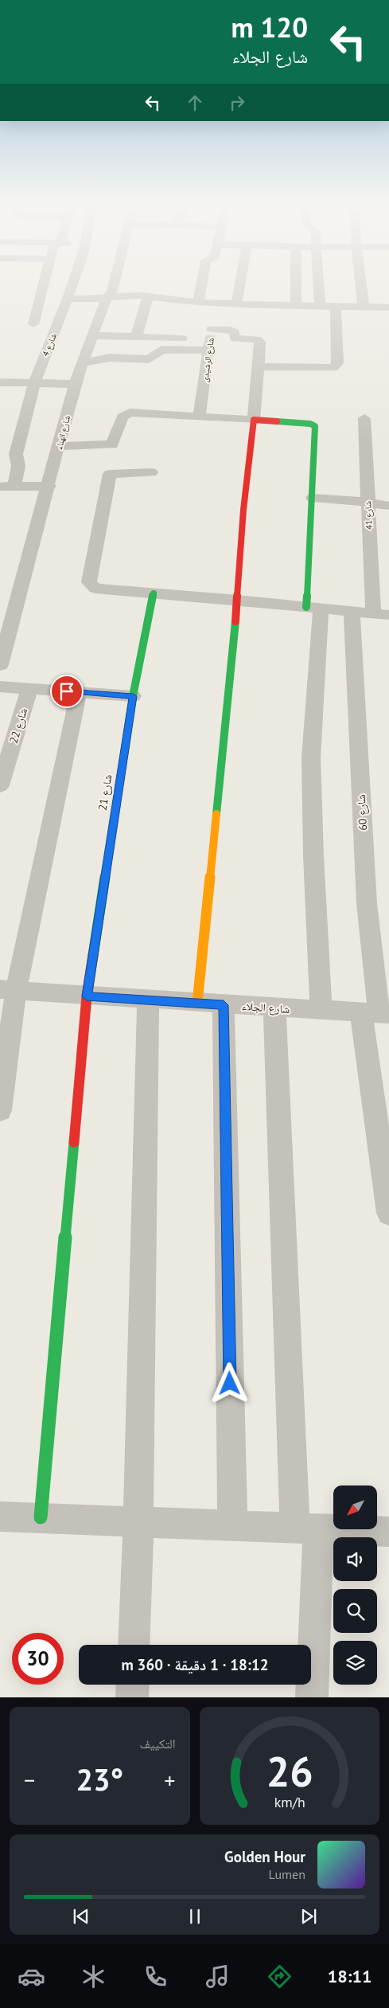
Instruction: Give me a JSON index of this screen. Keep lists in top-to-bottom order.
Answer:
{
  "streets": {
    "street": [
      "شارع 4",
      "شارع الرشيدى",
      "شارع الهناء",
      "شارع 41",
      "شارع 22",
      "شارع 21",
      "شارع 60",
      "شارع الجلاء"
    ]
  },
  "crossings": [
    ["شارع 21", "شارع الجلاء"],
    ["شارع 60", "شارع الجلاء"]
  ],
  "north": "bottom left",
  "page": {
    "turn": ["120 m", "شارع الجلاء"],
    "limit": "30",
    "trip": "18:12 · 1 دقيقة · 360 m",
    "tile": "التكييف",
    "heat": ["−", "23°", "+"],
    "song": ["Golden Hour", "Lumen"],
    "tabs": "18:11",
    "gauge": ["26", "km/h"]
  }
}
